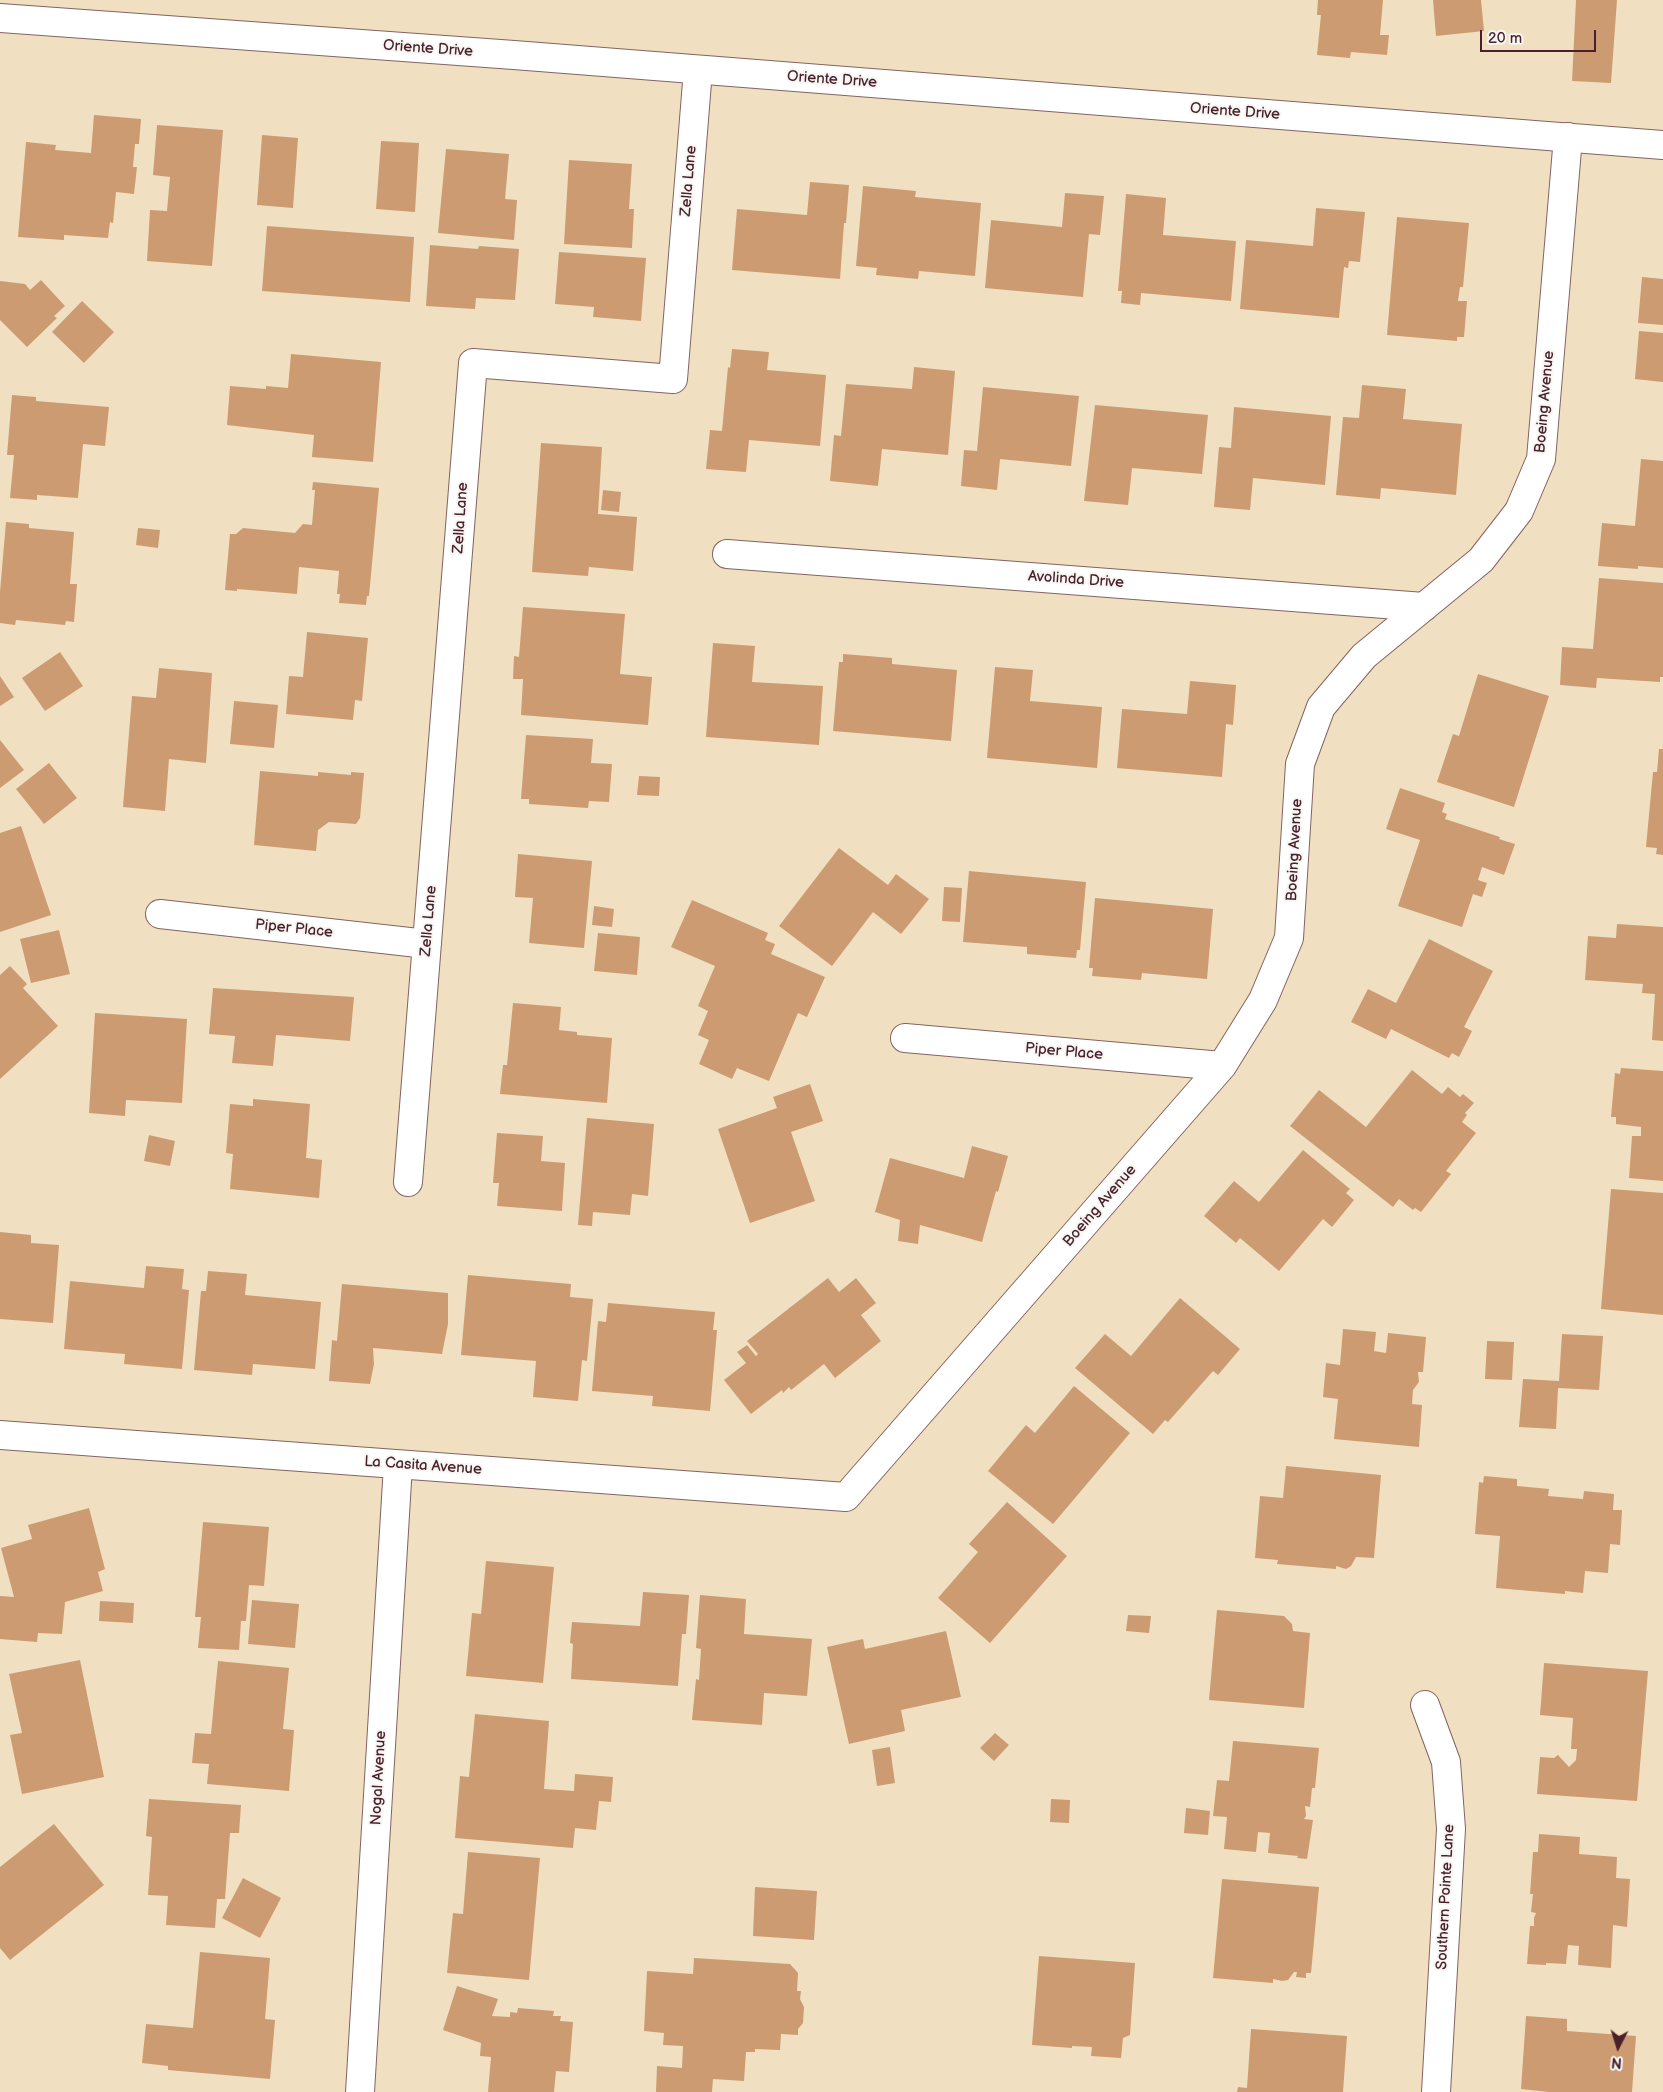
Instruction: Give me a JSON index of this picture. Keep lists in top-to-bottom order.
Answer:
{
  "streets": {
    "street": [
      "Oriente Drive",
      "Zella Lane",
      "Boeing Avenue",
      "Avolinda Drive",
      "Piper Place",
      "La Casita Avenue",
      "Nogal Avenue",
      "Southern Pointe Lane"
    ]
  },
  "crossings": [
    ["Oriente Drive", "Zella Lane"],
    ["Oriente Drive", "Boeing Avenue"],
    ["Zella Lane", "Piper Place"],
    ["Boeing Avenue", "Avolinda Drive"],
    ["Boeing Avenue", "Piper Place"],
    ["Boeing Avenue", "La Casita Avenue"],
    ["La Casita Avenue", "Nogal Avenue"]
  ],
  "scale_bar": "20 m",
  "north": "bottom"
}
